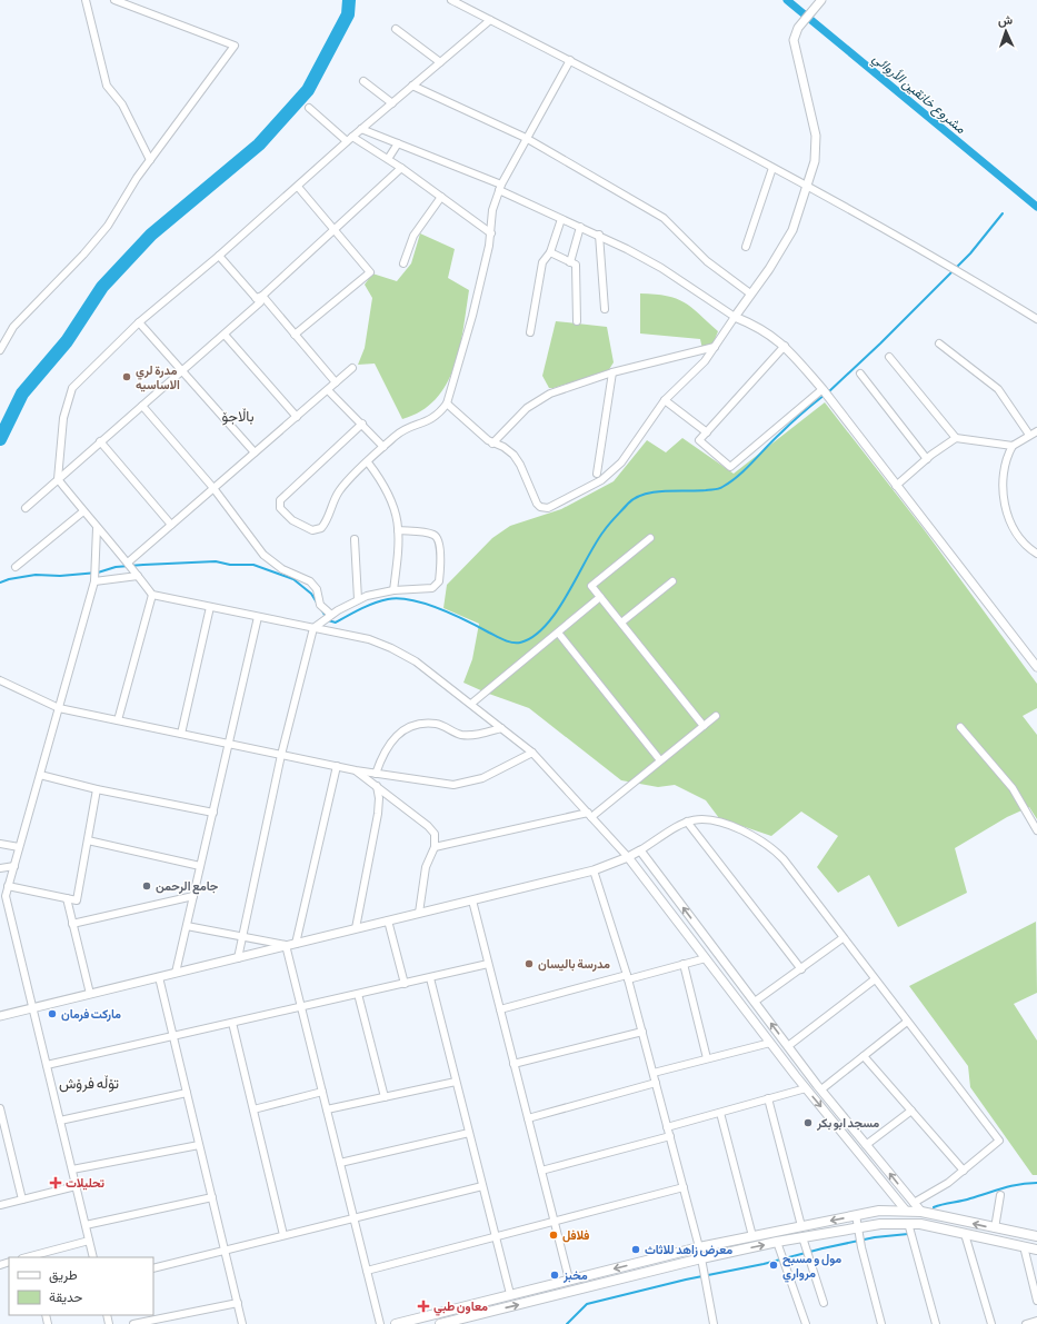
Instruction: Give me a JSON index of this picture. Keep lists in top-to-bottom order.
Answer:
{
  "districts": ["باڵاجۆ", "تۆڵە فرۆش"],
  "water": ["مشروع خانقين الأروائي"],
  "places": {
    "other": [
      "مدرة لري الاساسیه",
      "جامع الرحمن",
      "مدرسة بالیسان",
      "مارکت فرمان",
      "مسجد ابو بكر",
      "فلافل",
      "معرض زاهد للاثاث",
      "مول و مسبح مرواري",
      "مخبز"
    ],
    "health": ["تحلیلات", "معاون طبي"]
  },
  "legend": ["طريق", "حديقة"],
  "north": "top"
}
